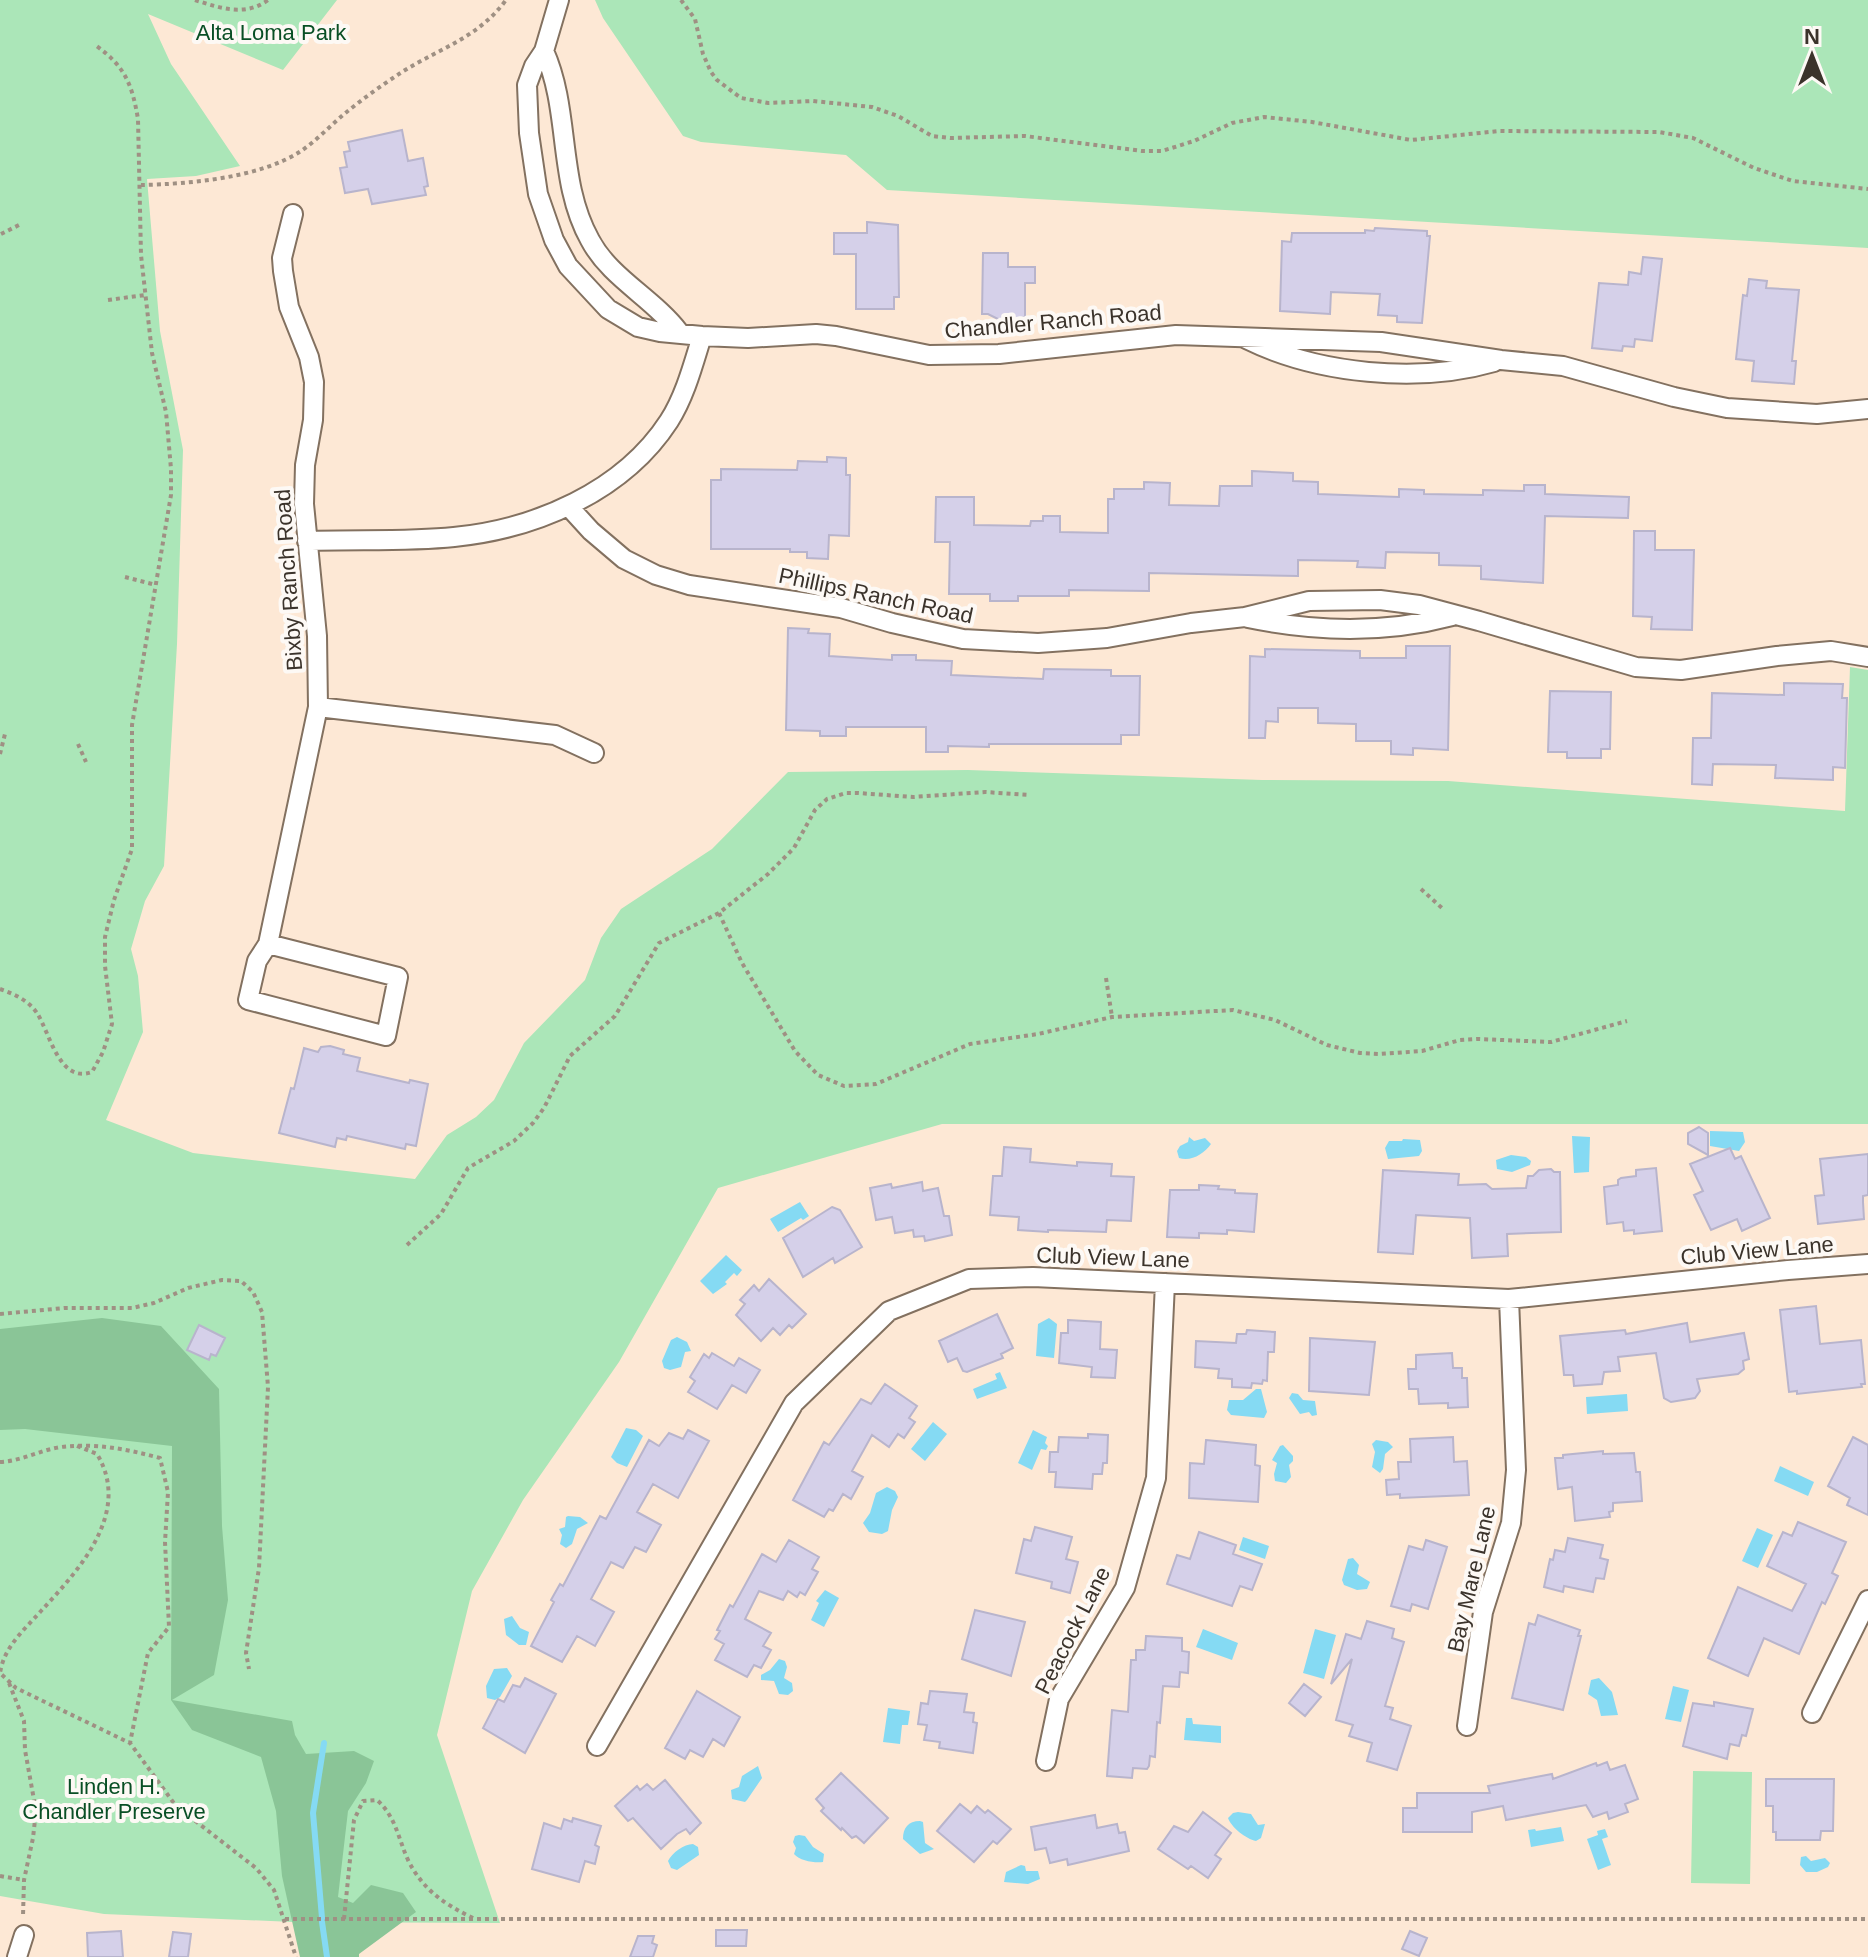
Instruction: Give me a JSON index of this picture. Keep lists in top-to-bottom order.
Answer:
{
  "streets": {
    "street": [
      "Chandler Ranch Road",
      "Bixby Ranch Road",
      "Phillips Ranch Road",
      "Club View Lane",
      "Bay Mare Lane",
      "Peacock Lane"
    ]
  },
  "crossings": [
    ["Club View Lane", "Bay Mare Lane"],
    ["Club View Lane", "Peacock Lane"]
  ],
  "parks": ["Alta Loma Park", "Linden H. Chandler Preserve"],
  "north": "top"
}
